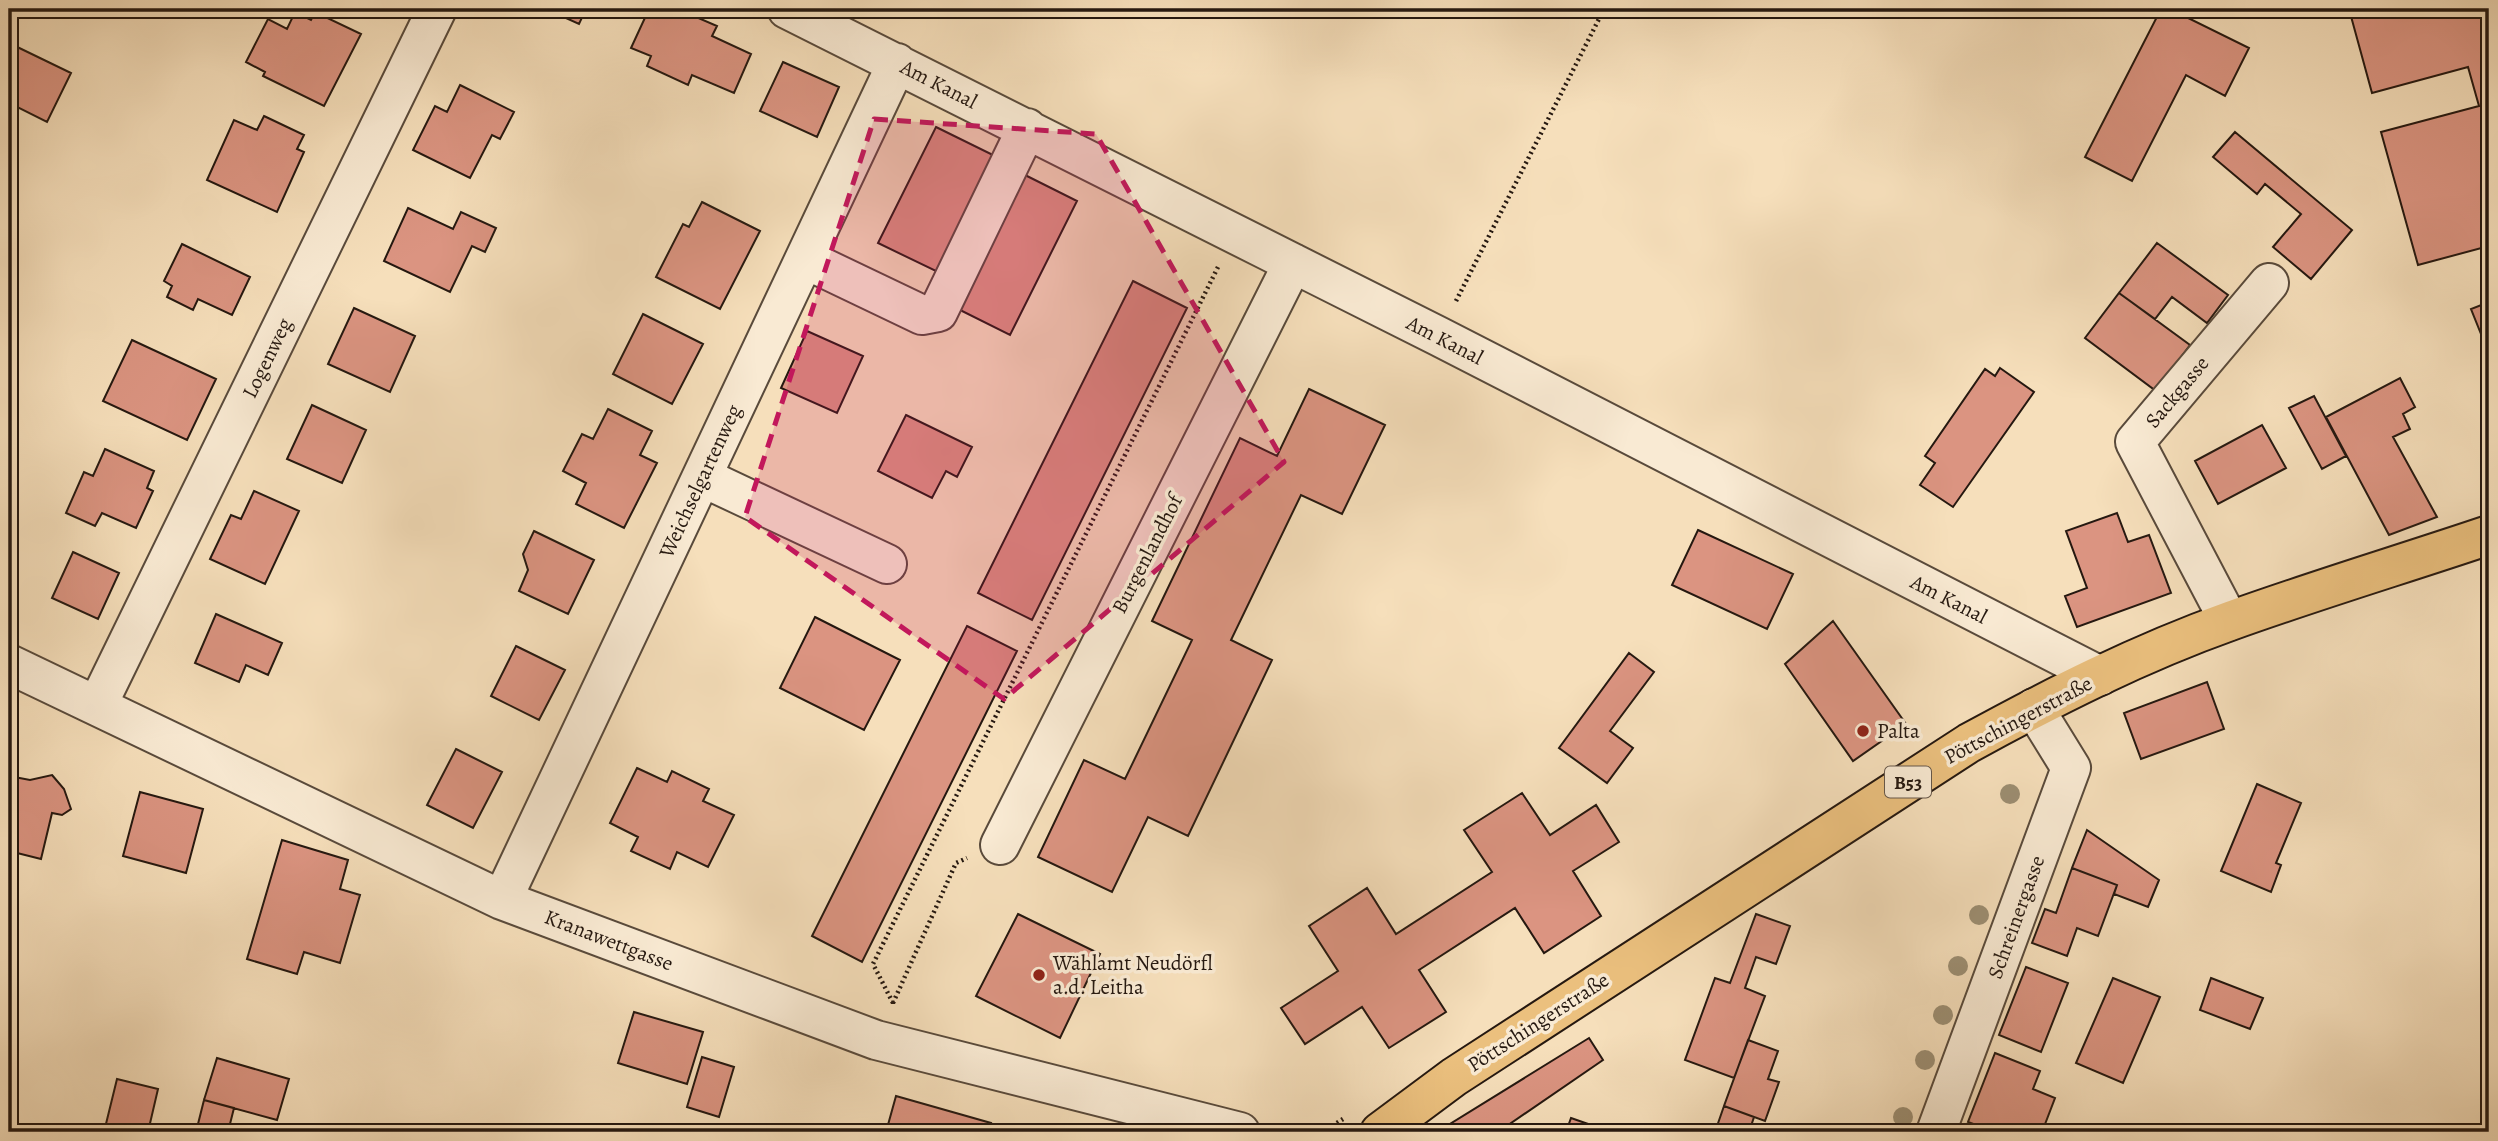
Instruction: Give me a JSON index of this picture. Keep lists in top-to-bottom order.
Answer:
{
  "streets": {
    "main road": ["Pöttschingerstraße", "B53"],
    "street": [
      "Am Kanal",
      "Logenweg",
      "Sackgasse",
      "Weichselgartenweg",
      "Burgenlandhof",
      "Schreinergasse",
      "Kranawettgasse"
    ]
  },
  "crossings": [
    ["Am Kanal", "Weichselgartenweg"],
    ["Am Kanal", "Burgenlandhof"],
    ["Am Kanal", "Pöttschingerstraße"],
    ["Logenweg", "Kranawettgasse"],
    ["Sackgasse", "Pöttschingerstraße"],
    ["Weichselgartenweg", "Kranawettgasse"],
    ["Pöttschingerstraße", "Schreinergasse"]
  ],
  "places": ["Palta", "Wählamt Neudörfl a.d. Leitha"]
}
